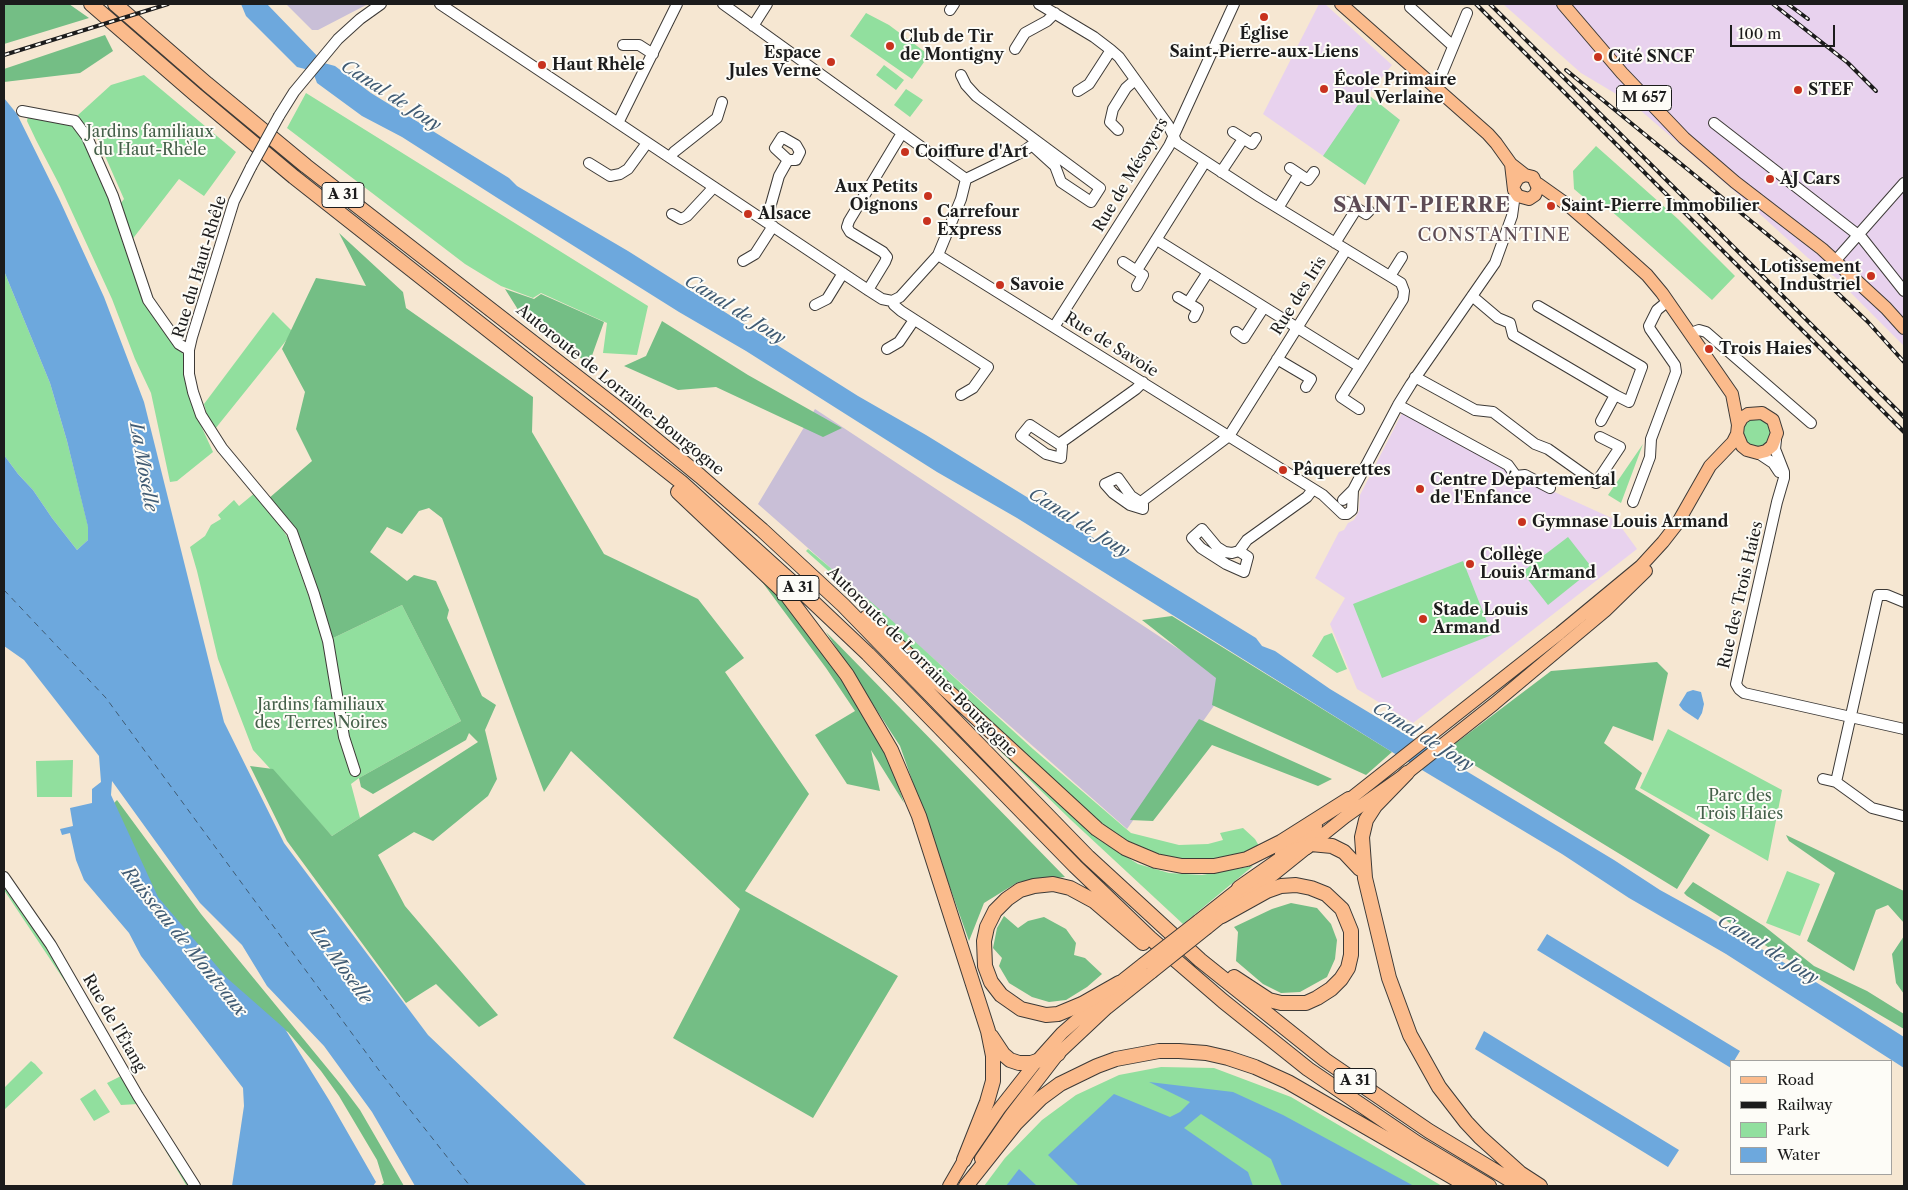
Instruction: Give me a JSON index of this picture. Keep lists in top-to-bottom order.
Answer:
{
  "streets": {
    "highway": ["A 31", "Autoroute de Lorraine-Bourgogne"],
    "main road": ["M 657"],
    "street": [
      "Rue de Mésoyers",
      "Rue du Haut-Rhêle",
      "Rue des Iris",
      "Rue de Savoie",
      "Rue des Trois Haies",
      "Rue de l'Étang"
    ]
  },
  "crossings": [
    ["Rue de Mésoyers", "Rue de Savoie"],
    ["Rue des Iris", "Rue de Savoie"]
  ],
  "districts": ["SAINT-PIERRE", "CONSTANTINE"],
  "water": ["Canal de Jouy", "La Moselle", "Ruisseau de Montvaux"],
  "parks": ["Jardins familiaux du Haut-Rhèle", "Jardins familiaux des Terres Noires", "Parc des Trois Haies"],
  "places": [
    "Église Saint-Pierre-aux-Liens",
    "Club de Tir de Montigny",
    "Cité SNCF",
    "Espace Jules Verne",
    "Haut Rhèle",
    "École Primaire Paul Verlaine",
    "STEF",
    "Coiffure d'Art",
    "AJ Cars",
    "Aux Petits Oignons",
    "Saint-Pierre Immobilier",
    "Alsace",
    "Carrefour Express",
    "Lotissement Industriel",
    "Savoie",
    "Trois Haies",
    "Pâquerettes",
    "Centre Départemental de l'Enfance",
    "Gymnase Louis Armand",
    "Collège Louis Armand",
    "Stade Louis Armand"
  ],
  "legend": [
    "Road",
    "Railway",
    "Park",
    "Water"
  ],
  "scale_bar": "100 m"
}
